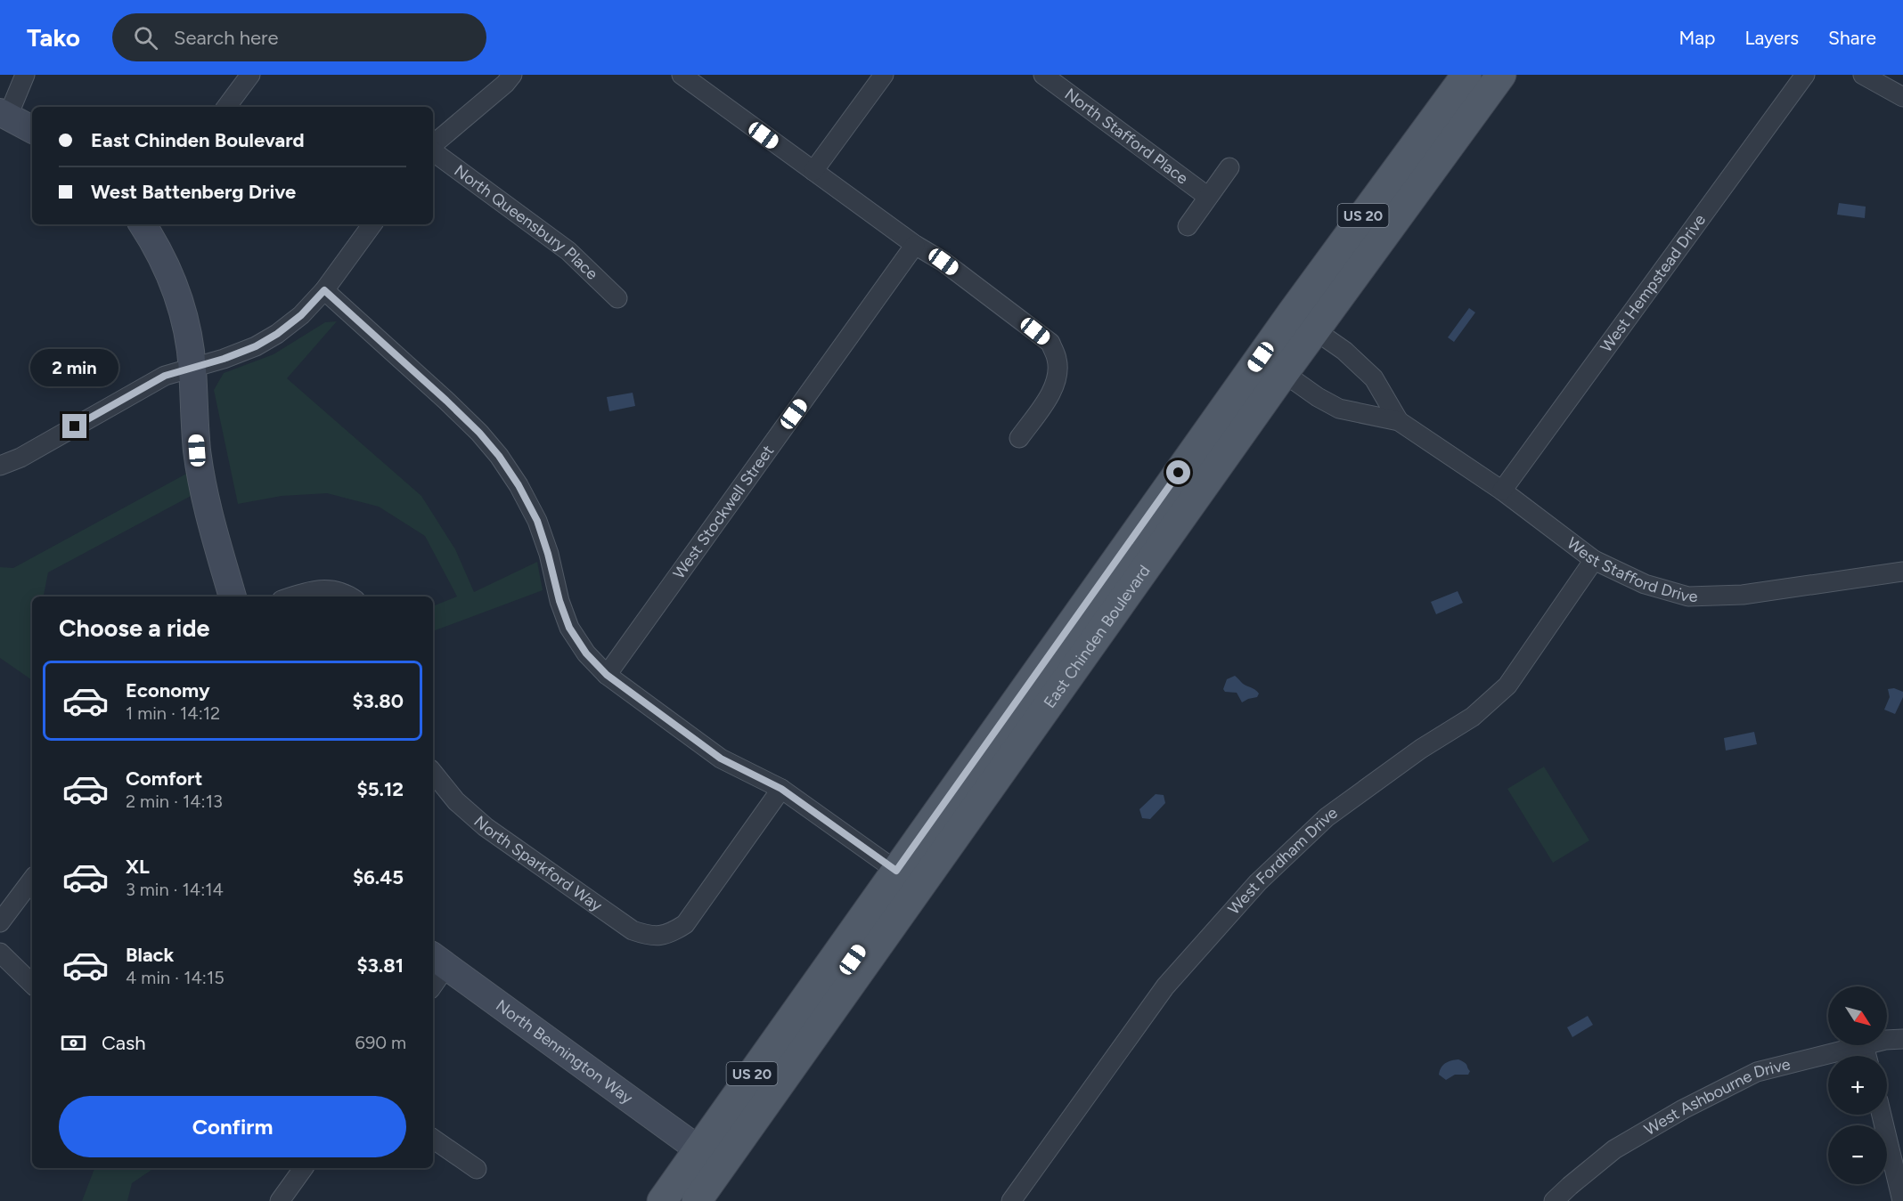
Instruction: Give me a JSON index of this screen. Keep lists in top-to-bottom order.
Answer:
{
  "streets": {
    "main road": ["US 20", "East Chinden Boulevard"],
    "street": [
      "North Stafford Place",
      "North Queensbury Place",
      "West Hempstead Drive",
      "West Stockwell Street",
      "West Stafford Drive",
      "West Fordham Drive",
      "North Sparkford Way",
      "North Bennington Way",
      "West Ashbourne Drive"
    ]
  },
  "crossings": [
    ["West Hempstead Drive", "West Stafford Drive"],
    ["West Stafford Drive", "East Chinden Boulevard"],
    ["West Stafford Drive", "West Fordham Drive"],
    ["East Chinden Boulevard", "North Bennington Way"]
  ],
  "north": "bottom right",
  "page": {
    "header": "Tako",
    "search": "Search here",
    "nav": ["Map", "Layers", "Share"],
    "banner": ["East Chinden Boulevard", "West Battenberg Drive"],
    "bubble": "2 min",
    "heading": "Choose a ride",
    "list": [
      {
        "name": "Economy",
        "note": "1 min · 14:12",
        "value": "$3.80"
      },
      {
        "name": "Comfort",
        "note": "2 min · 14:13",
        "value": "$5.12"
      },
      {
        "name": "XL",
        "note": "3 min · 14:14",
        "value": "$6.45"
      },
      {
        "name": "Black",
        "note": "4 min · 14:15",
        "value": "$3.81"
      }
    ],
    "map_buttons": ["+", "−"],
    "pay": ["Cash", "690 m"],
    "buttons": "Confirm"
  }
}
